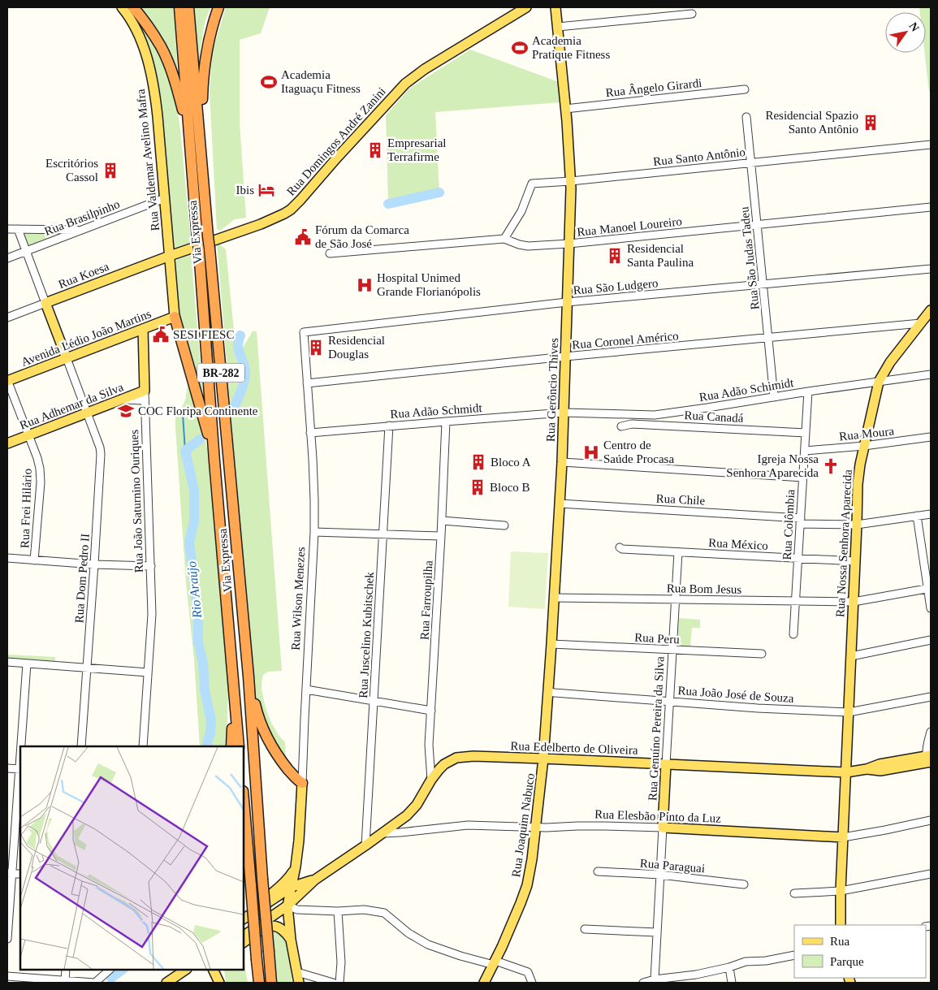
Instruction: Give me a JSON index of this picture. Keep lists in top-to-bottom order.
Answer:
{
  "streets": {
    "highway": ["Via Expressa", "BR-282"],
    "main road": [
      "Rua Domingos André Zanini",
      "Rua Valdemar Avelino Mafra",
      "Rua Koesa",
      "Avenida Lédio João Martins",
      "Rua Gerôncio Thives",
      "Rua Adhemar da Silva",
      "Rua João Saturnino Ouriques",
      "Rua Nossa Senhora Aparecida",
      "Rua Wilson Menezes",
      "Rua Genuíno Pereira da Silva",
      "Rua Edelberto de Oliveira",
      "Rua Elesbão Pinto da Luz",
      "Rua Joaquim Nabuco"
    ],
    "street": [
      "Rua Ângelo Girardi",
      "Rua Santo Antônio",
      "Rua Brasilpinho",
      "Rua Manoel Loureiro",
      "Rua São Judas Tadeu",
      "Rua São Ludgero",
      "Rua Coronel Américo",
      "Rua Adão Schimidt",
      "Rua Adão Schmidt",
      "Rua Canadá",
      "Rua Moura",
      "Rua Chile",
      "Rua Frei Hilário",
      "Rua Colômbia",
      "Rua México",
      "Rua Dom Pedro II",
      "Rua Bom Jesus",
      "Rua Farroupilha",
      "Rua Juscelino Kubitschek",
      "Rua Peru",
      "Rua João José de Souza",
      "Rua Paraguai"
    ]
  },
  "crossings": [
    ["Rua Ângelo Girardi", "Rua Gerôncio Thives"],
    ["Rua Domingos André Zanini", "Rua Valdemar Avelino Mafra"],
    ["Rua Domingos André Zanini", "Rua Koesa"],
    ["Rua Santo Antônio", "Rua Manoel Loureiro"],
    ["Rua Santo Antônio", "Rua São Judas Tadeu"],
    ["Rua Santo Antônio", "Rua Gerôncio Thives"],
    ["Rua Valdemar Avelino Mafra", "Rua Brasilpinho"],
    ["Rua Valdemar Avelino Mafra", "Rua Koesa"],
    ["Rua Valdemar Avelino Mafra", "Avenida Lédio João Martins"],
    ["Rua Manoel Loureiro", "Rua São Judas Tadeu"],
    ["Rua Manoel Loureiro", "Rua Gerôncio Thives"],
    ["Rua São Judas Tadeu", "Rua São Ludgero"],
    ["Rua São Judas Tadeu", "Rua Coronel Américo"],
    ["Rua São Judas Tadeu", "Rua Adão Schimidt"],
    ["Rua São Ludgero", "Rua Gerôncio Thives"],
    ["Rua São Ludgero", "Rua Wilson Menezes"],
    ["Avenida Lédio João Martins", "Rua João Saturnino Ouriques"],
    ["Avenida Lédio João Martins", "Rua Frei Hilário"],
    ["Avenida Lédio João Martins", "Rua Dom Pedro II"],
    ["Rua Coronel Américo", "Rua Gerôncio Thives"],
    ["Rua Coronel Américo", "Rua Nossa Senhora Aparecida"],
    ["Rua Coronel Américo", "Rua Wilson Menezes"],
    ["Rua Gerôncio Thives", "Rua Adão Schimidt"],
    ["Rua Gerôncio Thives", "Rua Adão Schmidt"],
    ["Rua Gerôncio Thives", "Rua Chile"],
    ["Rua Gerôncio Thives", "Rua Bom Jesus"],
    ["Rua Gerôncio Thives", "Rua Peru"],
    ["Rua Gerôncio Thives", "Rua João José de Souza"],
    ["Rua Gerôncio Thives", "Rua Edelberto de Oliveira"],
    ["Rua Gerôncio Thives", "Rua Joaquim Nabuco"],
    ["Rua Adão Schimidt", "Rua Adão Schmidt"],
    ["Rua Adão Schimidt", "Rua Colômbia"],
    ["Rua Adão Schimidt", "Rua Nossa Senhora Aparecida"],
    ["Rua Adhemar da Silva", "Rua João Saturnino Ouriques"],
    ["Rua Adhemar da Silva", "Rua Frei Hilário"],
    ["Rua Adhemar da Silva", "Rua Dom Pedro II"],
    ["Rua Adão Schmidt", "Rua Wilson Menezes"],
    ["Rua Adão Schmidt", "Rua Farroupilha"],
    ["Rua Adão Schmidt", "Rua Juscelino Kubitschek"],
    ["Rua Canadá", "Rua Colômbia"],
    ["Rua Moura", "Rua Colômbia"],
    ["Rua Moura", "Rua Nossa Senhora Aparecida"],
    ["Rua Chile", "Rua Colômbia"],
    ["Rua Chile", "Rua Nossa Senhora Aparecida"],
    ["Rua Colômbia", "Rua México"],
    ["Rua Colômbia", "Rua Bom Jesus"],
    ["Rua Nossa Senhora Aparecida", "Rua México"],
    ["Rua Nossa Senhora Aparecida", "Rua Bom Jesus"],
    ["Rua Nossa Senhora Aparecida", "Rua João José de Souza"],
    ["Rua Nossa Senhora Aparecida", "Rua Edelberto de Oliveira"],
    ["Rua Nossa Senhora Aparecida", "Rua Elesbão Pinto da Luz"],
    ["Rua México", "Rua Genuíno Pereira da Silva"],
    ["Rua Bom Jesus", "Rua Genuíno Pereira da Silva"],
    ["Rua Farroupilha", "Rua Edelberto de Oliveira"],
    ["Rua Juscelino Kubitschek", "Rua Edelberto de Oliveira"],
    ["Rua Peru", "Rua Genuíno Pereira da Silva"],
    ["Rua João José de Souza", "Rua Genuíno Pereira da Silva"],
    ["Rua Genuíno Pereira da Silva", "Rua Edelberto de Oliveira"],
    ["Rua Genuíno Pereira da Silva", "Rua Elesbão Pinto da Luz"],
    ["Rua Genuíno Pereira da Silva", "Rua Paraguai"],
    ["Rua Edelberto de Oliveira", "Rua Elesbão Pinto da Luz"],
    ["Rua Edelberto de Oliveira", "Rua Joaquim Nabuco"],
    ["Rua Elesbão Pinto da Luz", "Rua Joaquim Nabuco"]
  ],
  "water": ["Rio Araújo"],
  "places": {
    "sports": ["Academia Pratique Fitness", "Academia Itaguaçu Fitness"],
    "building": [
      "Residencial Spazio Santo Antônio",
      "Empresarial Terrafirme",
      "Escritórios Cassol",
      "Residencial Santa Paulina",
      "Residencial Douglas",
      "Bloco A",
      "Bloco B"
    ],
    "hotel": ["Ibis"],
    "public building": ["Fórum da Comarca de São José", "SESI FIESC"],
    "hospital": ["Hospital Unimed Grande Florianópolis", "Centro de Saúde Procasa"],
    "school or university": ["COC Floripa Continente"],
    "church": ["Igreja Nossa Senhora Aparecida"]
  },
  "legend": ["Rua", "Parque"],
  "north": "top right"
}
